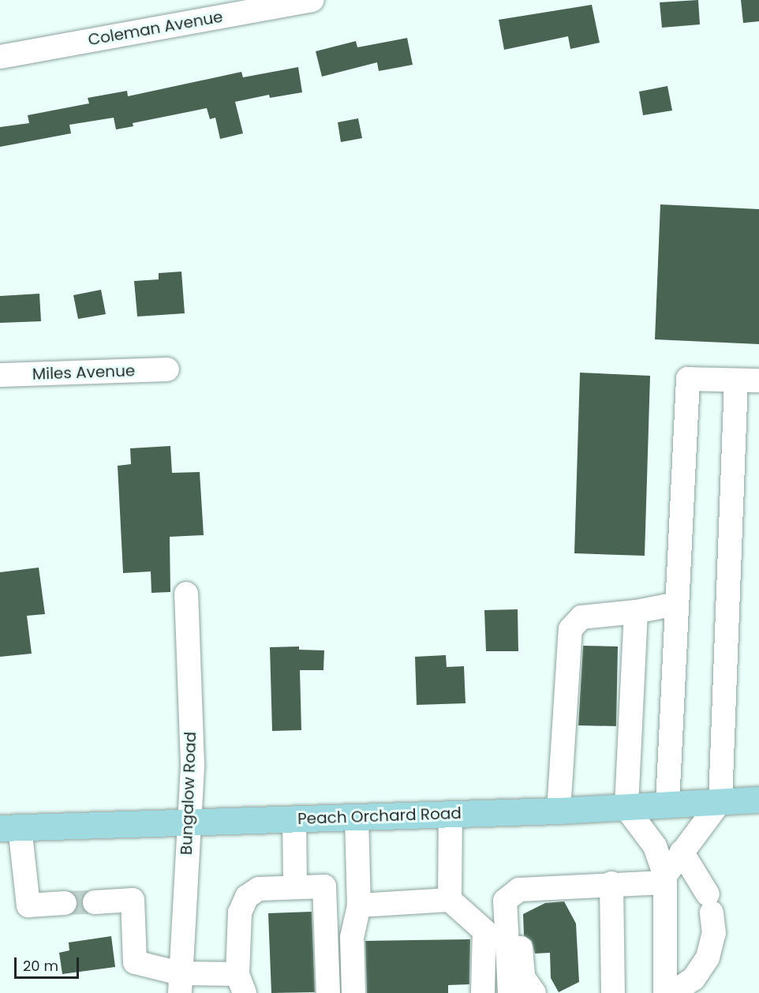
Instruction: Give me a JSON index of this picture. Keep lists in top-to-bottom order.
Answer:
{
  "streets": {
    "main road": ["Peach Orchard Road"],
    "street": ["Coleman Avenue", "Miles Avenue", "Bungalow Road"]
  },
  "crossings": [
    ["Bungalow Road", "Peach Orchard Road"]
  ],
  "scale_bar": "20 m"
}
